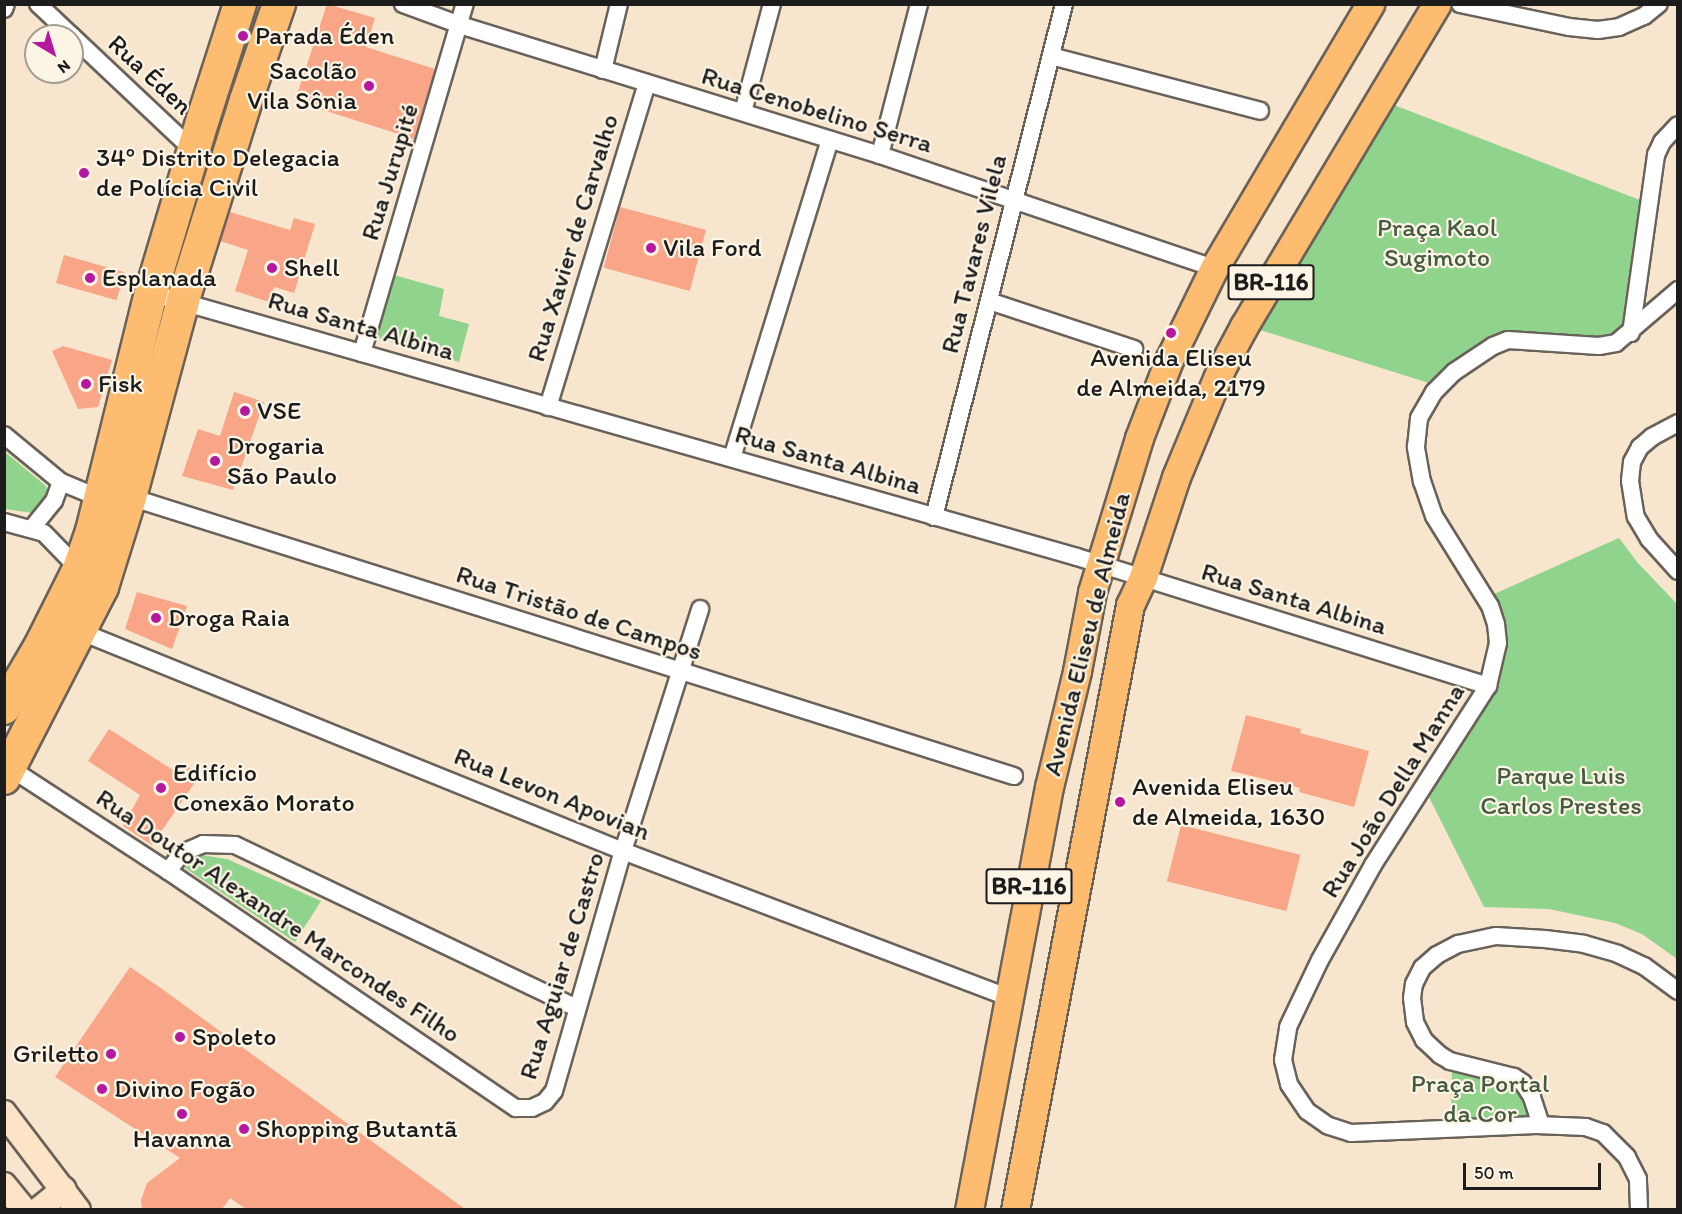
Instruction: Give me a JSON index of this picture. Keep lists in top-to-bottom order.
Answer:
{
  "streets": {
    "main road": ["BR-116", "Avenida Eliseu de Almeida"],
    "street": [
      "Rua Éden",
      "Rua Cenobelino Serra",
      "Rua Jurupité",
      "Rua Xavier de Carvalho",
      "Rua Tavares Vilela",
      "Rua Santa Albina",
      "Rua Tristão de Campos",
      "Rua João Della Manna",
      "Rua Levon Apovian",
      "Rua Doutor Alexandre Marcondes Filho",
      "Rua Aguiar de Castro"
    ]
  },
  "crossings": [
    ["Rua Cenobelino Serra", "Rua Jurupité"],
    ["Rua Cenobelino Serra", "Rua Xavier de Carvalho"],
    ["Rua Cenobelino Serra", "Rua Tavares Vilela"],
    ["Rua Cenobelino Serra", "Avenida Eliseu de Almeida"],
    ["Rua Jurupité", "Rua Santa Albina"],
    ["Rua Xavier de Carvalho", "Rua Santa Albina"],
    ["Rua Tavares Vilela", "Rua Santa Albina"],
    ["Rua Santa Albina", "Avenida Eliseu de Almeida"],
    ["Rua Santa Albina", "Rua João Della Manna"],
    ["Rua Tristão de Campos", "Rua Aguiar de Castro"],
    ["Avenida Eliseu de Almeida", "Rua Levon Apovian"],
    ["Rua Levon Apovian", "Rua Aguiar de Castro"],
    ["Rua Doutor Alexandre Marcondes Filho", "Rua Aguiar de Castro"]
  ],
  "parks": ["Praça Kaol Sugimoto", "Parque Luis Carlos Prestes", "Praça Portal da Cor"],
  "places": [
    "Parada Éden",
    "Sacolão Vila Sônia",
    "34º Distrito Delegacia de Polícia Civil",
    "Vila Ford",
    "Shell",
    "Esplanada",
    "Avenida Eliseu de Almeida, 2179",
    "Fisk",
    "VSE",
    "Drogaria São Paulo",
    "Droga Raia",
    "Edifício Conexão Morato",
    "Avenida Eliseu de Almeida, 1630",
    "Spoleto",
    "Griletto",
    "Divino Fogão",
    "Havanna",
    "Shopping Butantã"
  ],
  "scale_bar": "50 m",
  "north": "bottom right"
}
